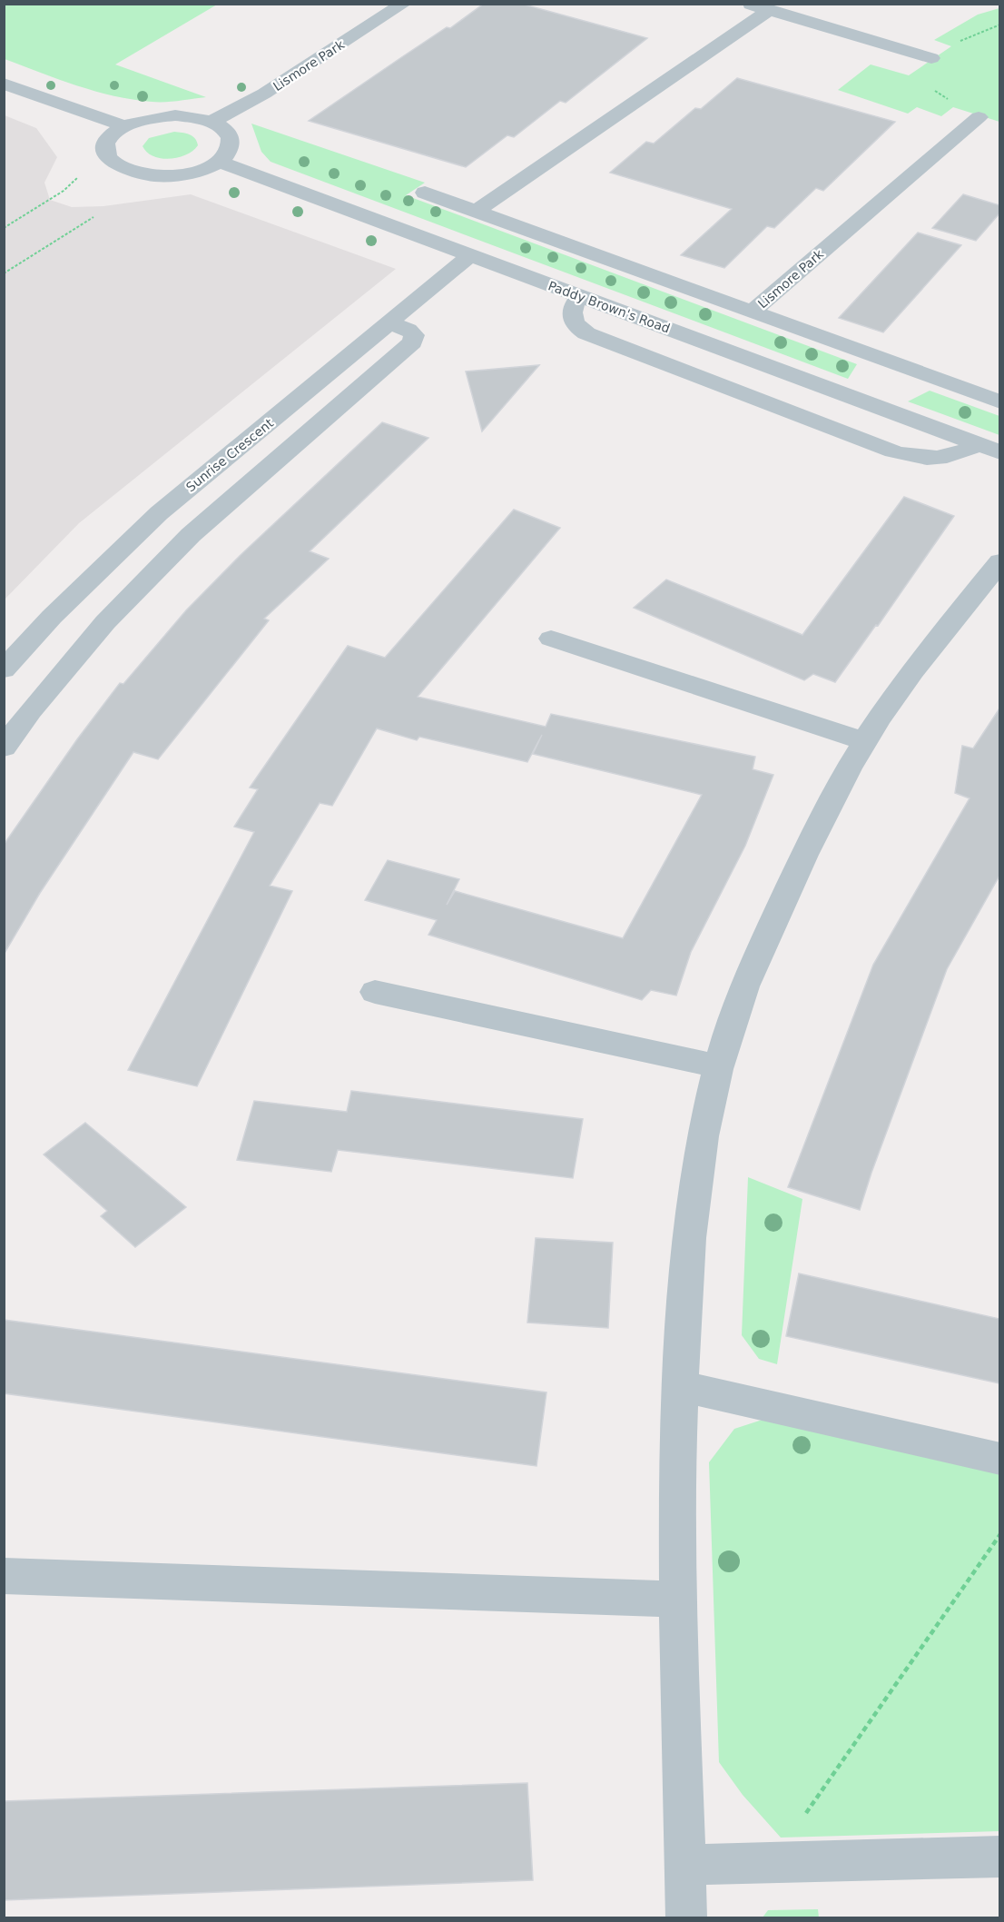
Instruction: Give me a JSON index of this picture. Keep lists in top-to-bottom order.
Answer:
{
  "streets": {
    "street": ["Lismore Park", "Paddy Brown's Road", "Sunrise Crescent"]
  },
  "crossings": [
    ["Lismore Park", "Paddy Brown's Road"],
    ["Paddy Brown's Road", "Sunrise Crescent"]
  ]
}
